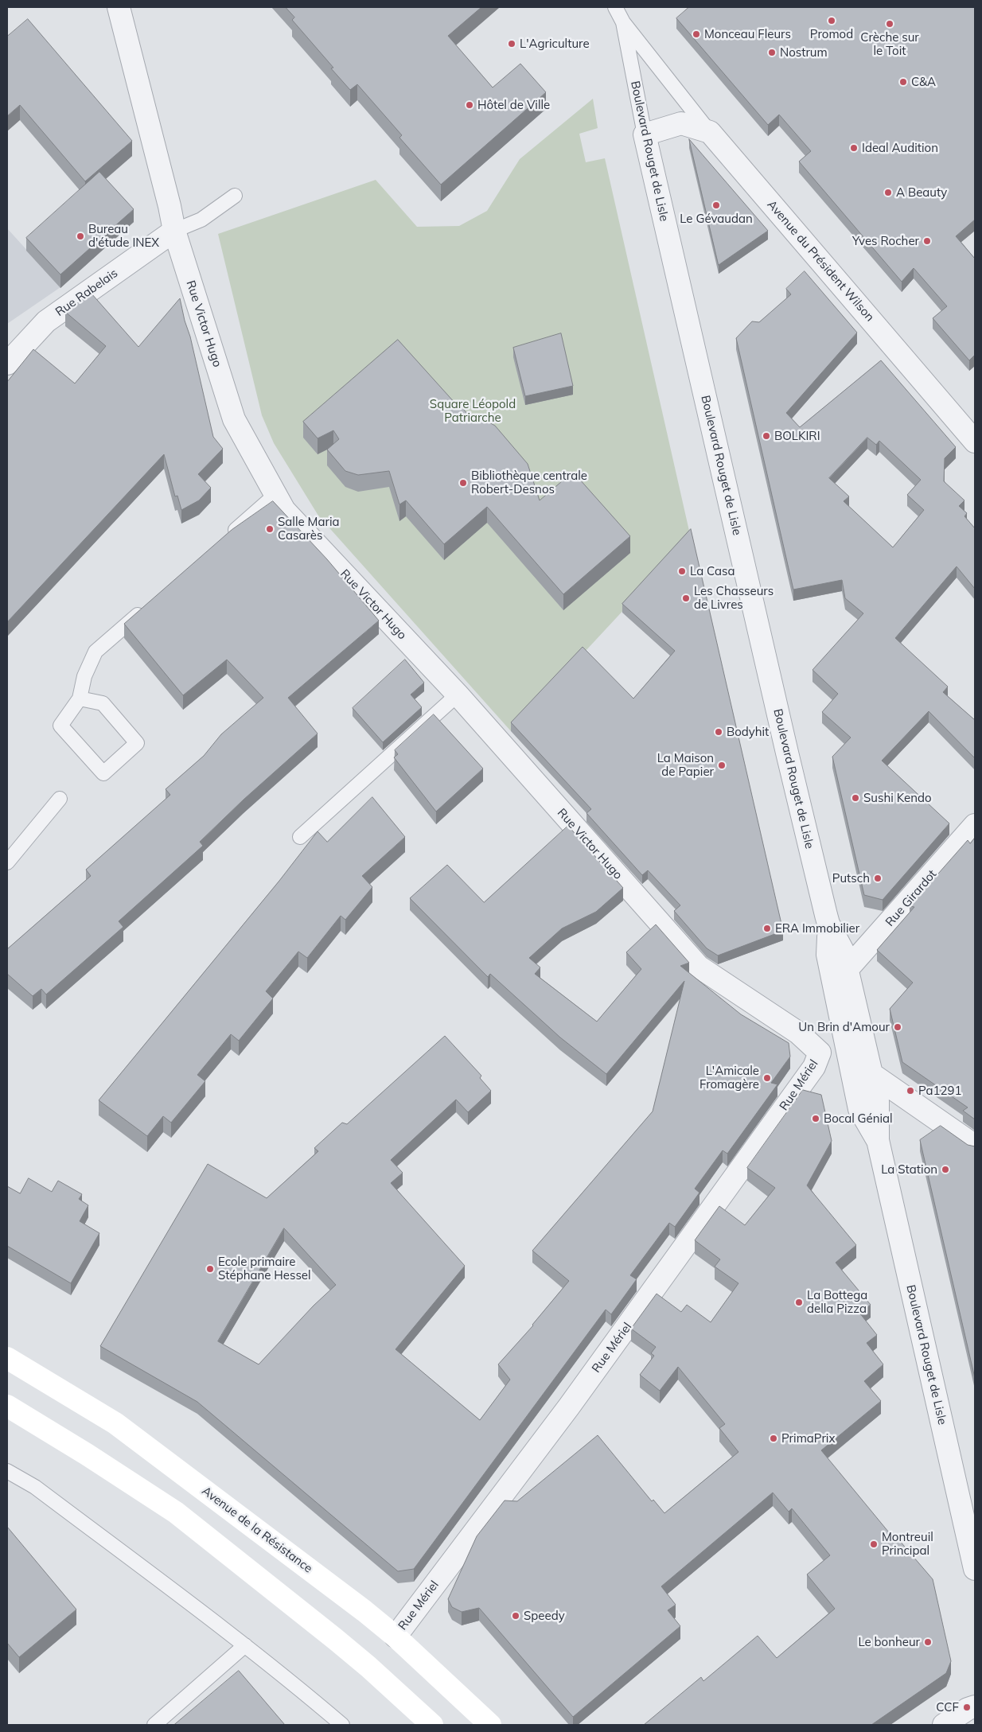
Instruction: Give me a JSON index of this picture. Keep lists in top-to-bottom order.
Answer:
{
  "streets": {
    "main road": ["Avenue de la Résistance"],
    "street": [
      "Boulevard Rouget de Lisle",
      "Avenue du Président Wilson",
      "Rue Rabelais",
      "Rue Victor Hugo",
      "Rue Girardot",
      "Rue Mériel"
    ]
  },
  "crossings": [
    ["Boulevard Rouget de Lisle", "Rue Girardot"],
    ["Rue Rabelais", "Rue Victor Hugo"],
    ["Rue Victor Hugo", "Rue Mériel"],
    ["Rue Mériel", "Avenue de la Résistance"]
  ],
  "parks": ["Square Léopold Patriarche"],
  "places": [
    "Promod",
    "Crèche sur le Toit",
    "Monceau Fleurs",
    "L'Agriculture",
    "Nostrum",
    "C&A",
    "Hôtel de Ville",
    "Ideal Audition",
    "A Beauty",
    "Le Gévaudan",
    "Bureau d'étude INEX",
    "Yves Rocher",
    "BOLKIRI",
    "Bibliothèque centrale Robert-Desnos",
    "Salle Maria Casarès",
    "La Casa",
    "Les Chasseurs de Livres",
    "Bodyhit",
    "La Maison de Papier",
    "Sushi Kendo",
    "Putsch",
    "ERA Immobilier",
    "Un Brin d'Amour",
    "L'Amicale Fromagère",
    "Pa1291",
    "Bocal Génial",
    "La Station",
    "Ecole primaire Stéphane Hessel",
    "La Bottega della Pizza",
    "PrimaPrix",
    "Montreuil Principal",
    "Speedy",
    "Le bonheur",
    "CCF"
  ]
}
